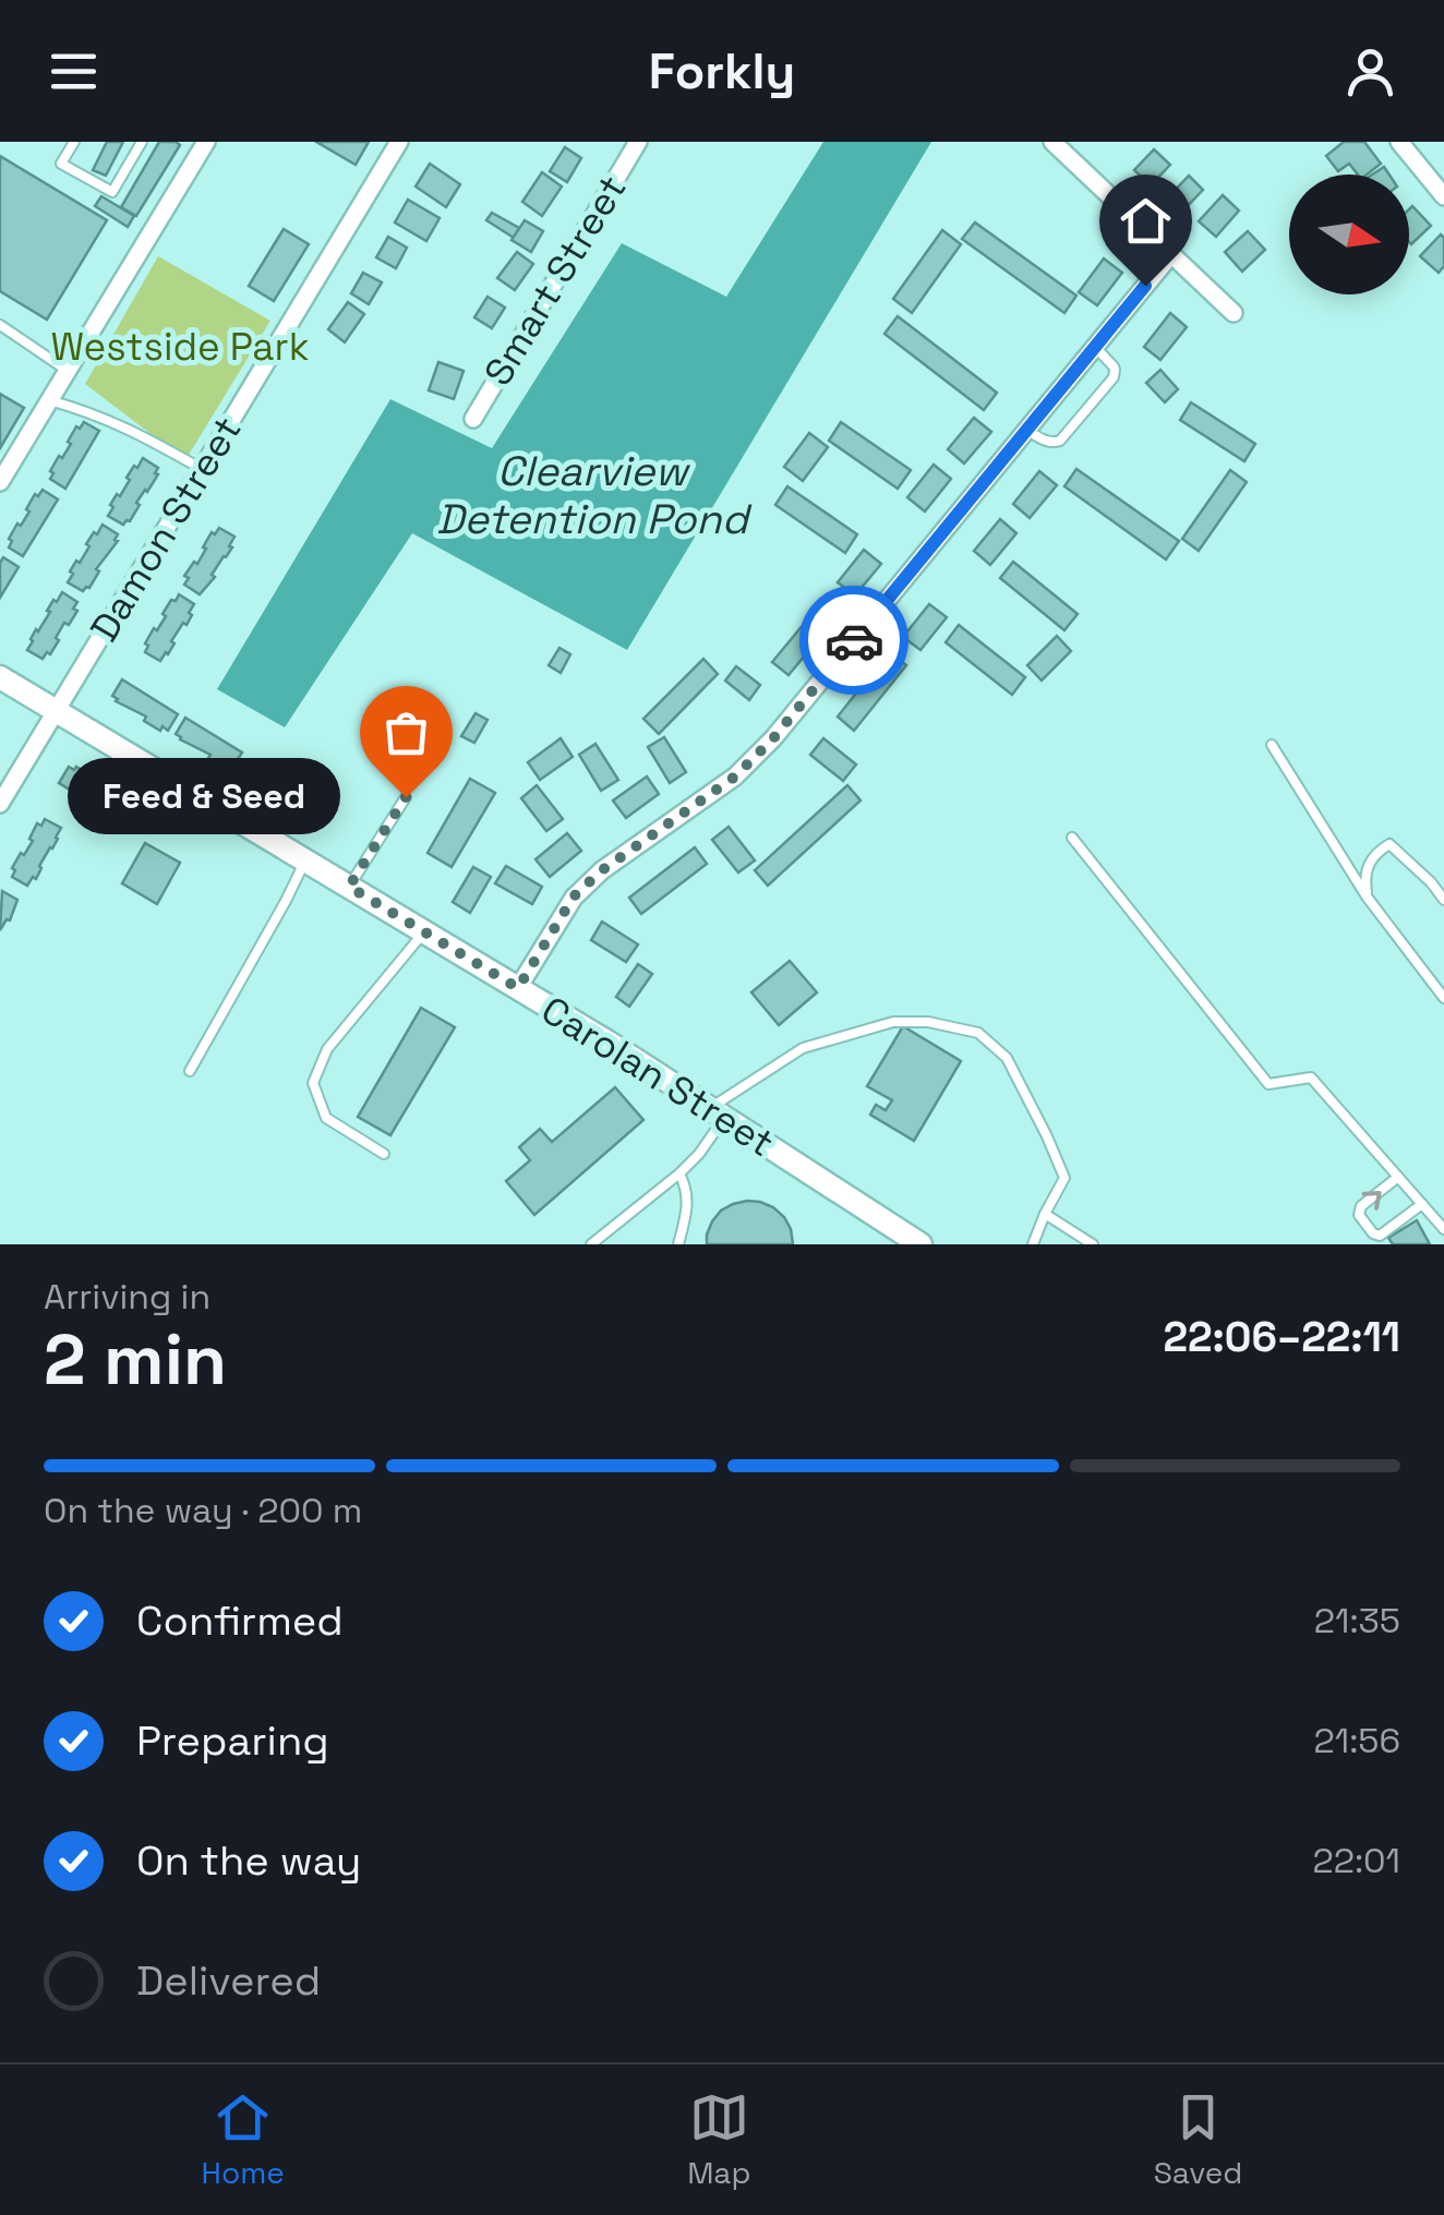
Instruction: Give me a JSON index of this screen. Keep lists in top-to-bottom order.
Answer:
{
  "streets": {
    "street": ["Smart Street", "Damon Street", "Carolan Street"]
  },
  "crossings": [
    ["Damon Street", "Carolan Street"]
  ],
  "water": ["Clearview Detention Pond"],
  "parks": ["Westside Park"],
  "places": ["Feed & Seed"],
  "north": "right",
  "page": {
    "header": "Forkly",
    "bubble": "Feed & Seed",
    "heading": ["2 min", "Arriving in", "22:06–22:11"],
    "bar": "On the way · 200 m",
    "list": [
      ["Confirmed", "21:35"],
      ["Preparing", "21:56"],
      ["On the way", "22:01"],
      "Delivered"
    ],
    "tabs": ["Home", "Map", "Saved"]
  }
}
